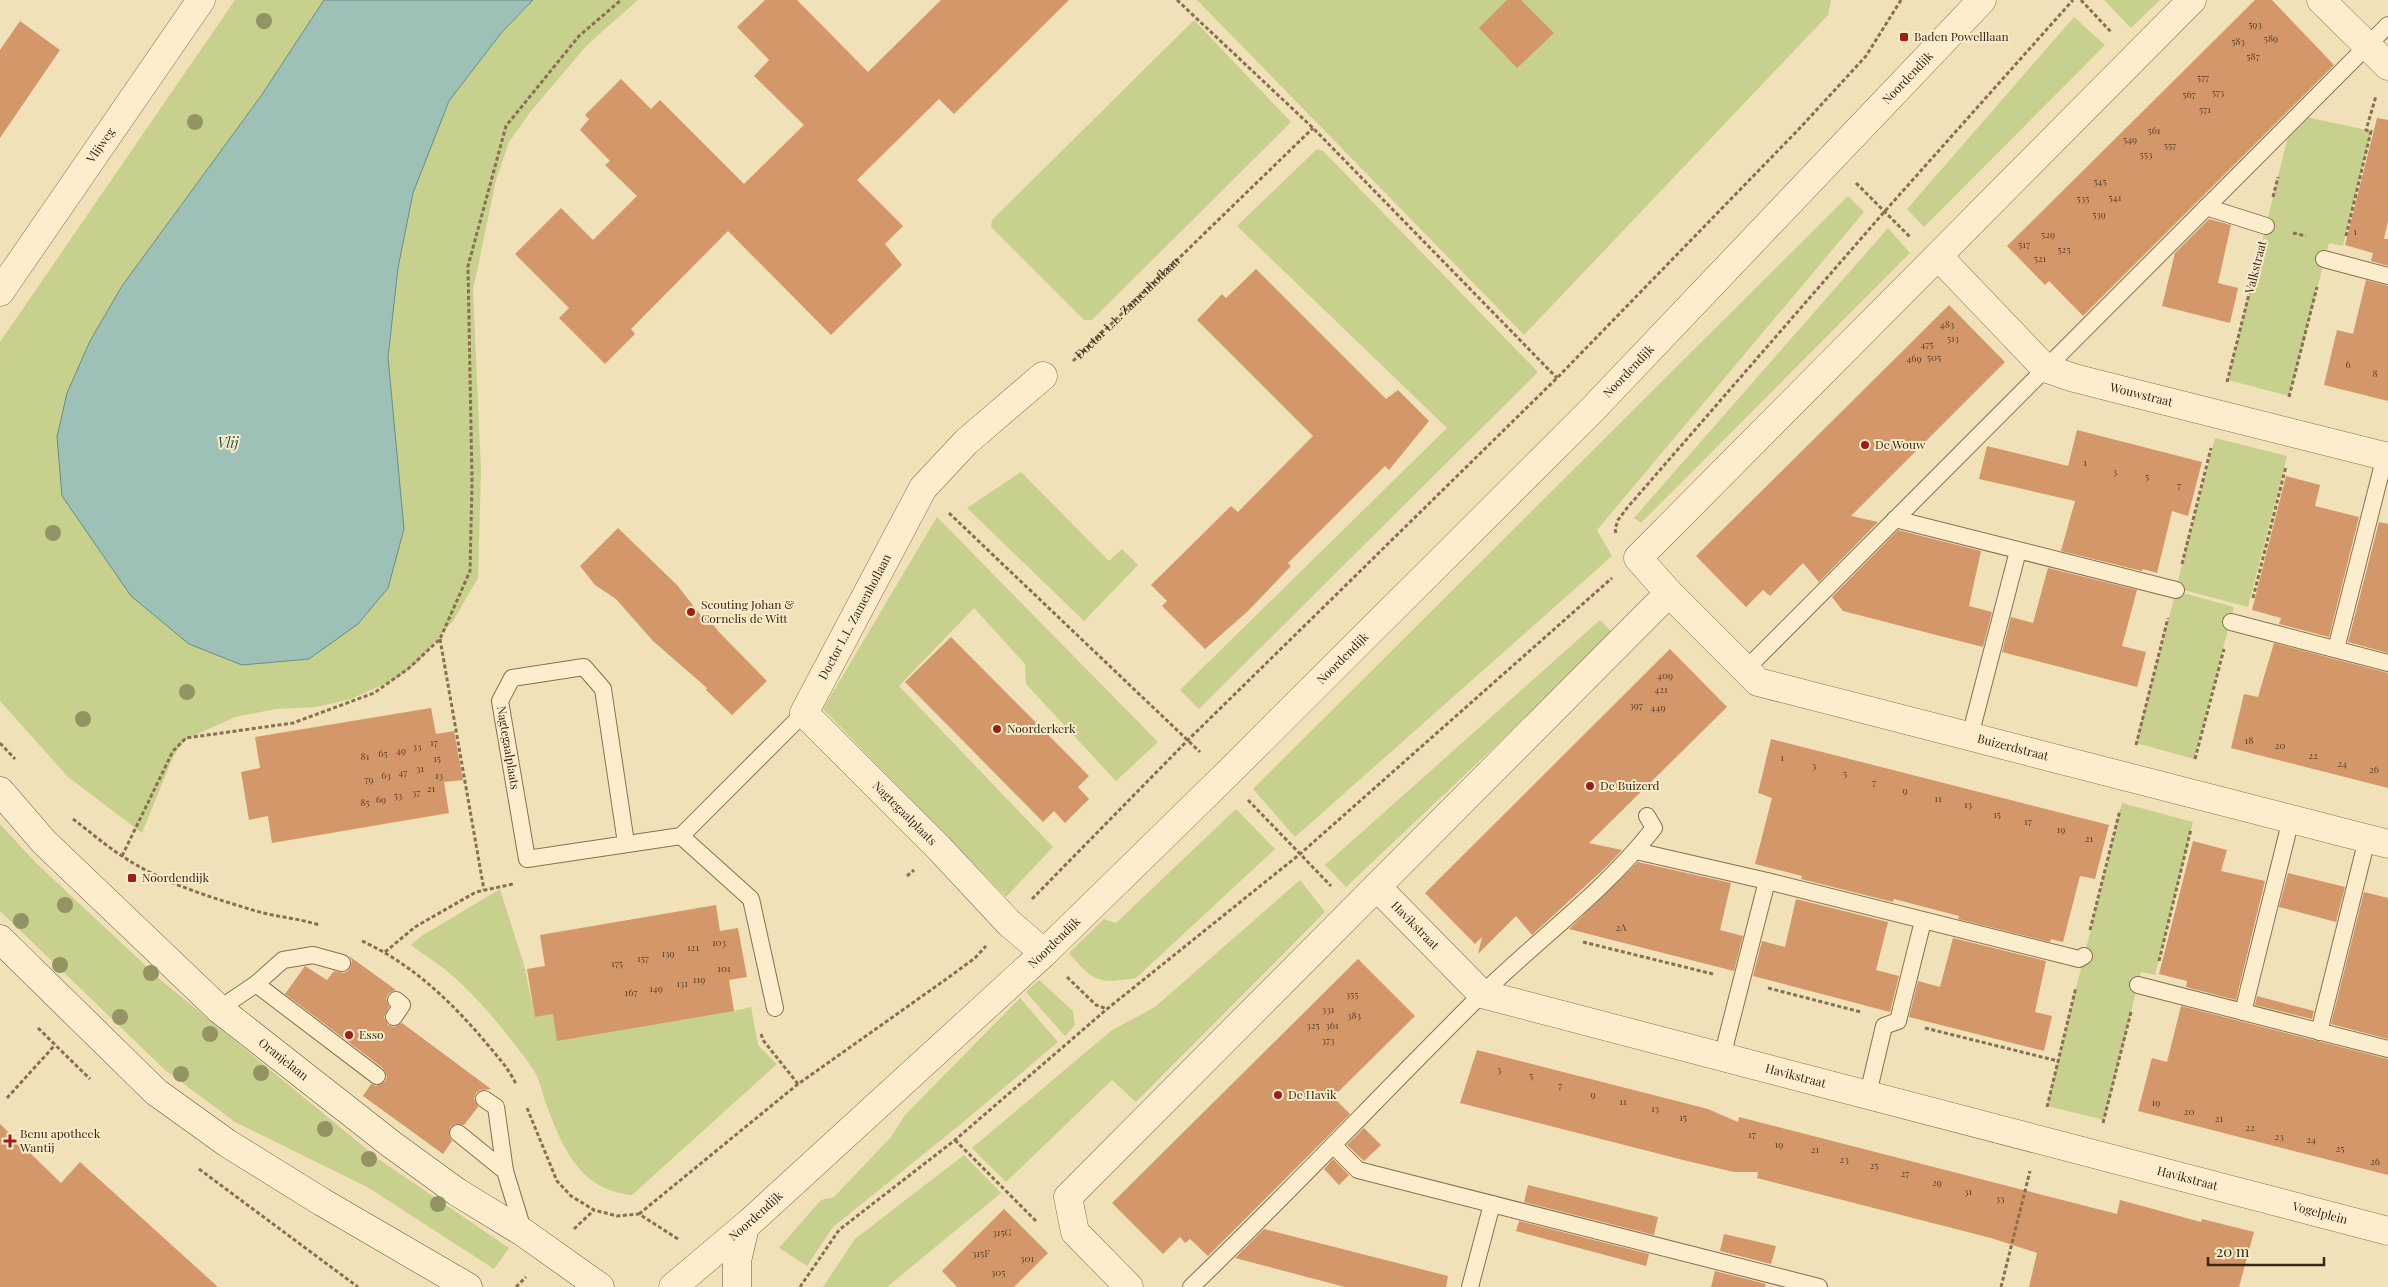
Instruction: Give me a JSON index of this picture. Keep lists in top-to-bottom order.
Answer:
{
  "streets": {
    "street": [
      "Noordendijk",
      "Vlijweg",
      "Doctor L.L. Zamenhoflaan",
      "Wouwstraat",
      "Buizerdstraat",
      "Nagtegaalplaats",
      "Havikstraat",
      "Oranjelaan",
      "Vogelplein"
    ],
    "path": ["Valkstraat"]
  },
  "crossings": [
    ["Noordendijk", "Nagtegaalplaats"],
    ["Valkstraat", "Wouwstraat"],
    ["Doctor L.L. Zamenhoflaan", "Nagtegaalplaats"],
    ["Havikstraat", "Vogelplein"]
  ],
  "water": ["Vlij"],
  "places": {
    "transit": ["Baden Powelllaan", "Noordendijk"],
    "other": [
      "De Wouw",
      "Scouting Johan & Cornelis de Witt",
      "Noorderkerk",
      "De Buizerd",
      "Esso",
      "De Havik"
    ],
    "health": ["Benu apotheek Wantij"]
  },
  "house_numbers": [
    "593",
    "589",
    "583",
    "587",
    "577",
    "573",
    "567",
    "571",
    "561",
    "549",
    "557",
    "553",
    "545",
    "541",
    "535",
    "539",
    "1",
    "529",
    "517",
    "525",
    "521",
    "483",
    "513",
    "475",
    "505",
    "469",
    "6",
    "8",
    "1",
    "3",
    "5",
    "7",
    "409",
    "421",
    "397",
    "449",
    "18",
    "17",
    "20",
    "33",
    "49",
    "65",
    "22",
    "81",
    "1",
    "15",
    "24",
    "3",
    "31",
    "26",
    "47",
    "5",
    "63",
    "13",
    "79",
    "7",
    "21",
    "9",
    "37",
    "53",
    "11",
    "69",
    "85",
    "13",
    "15",
    "17",
    "19",
    "21",
    "2A",
    "103",
    "121",
    "139",
    "157",
    "175",
    "101",
    "119",
    "131",
    "149",
    "167",
    "355",
    "331",
    "383",
    "325",
    "361",
    "373",
    "3",
    "5",
    "7",
    "9",
    "11",
    "19",
    "13",
    "20",
    "15",
    "21",
    "22",
    "17",
    "23",
    "24",
    "19",
    "25",
    "21",
    "23",
    "26",
    "25",
    "27",
    "29",
    "31",
    "33",
    "315G",
    "315F",
    "301",
    "305"
  ],
  "scale_bar": "20 m"
}
